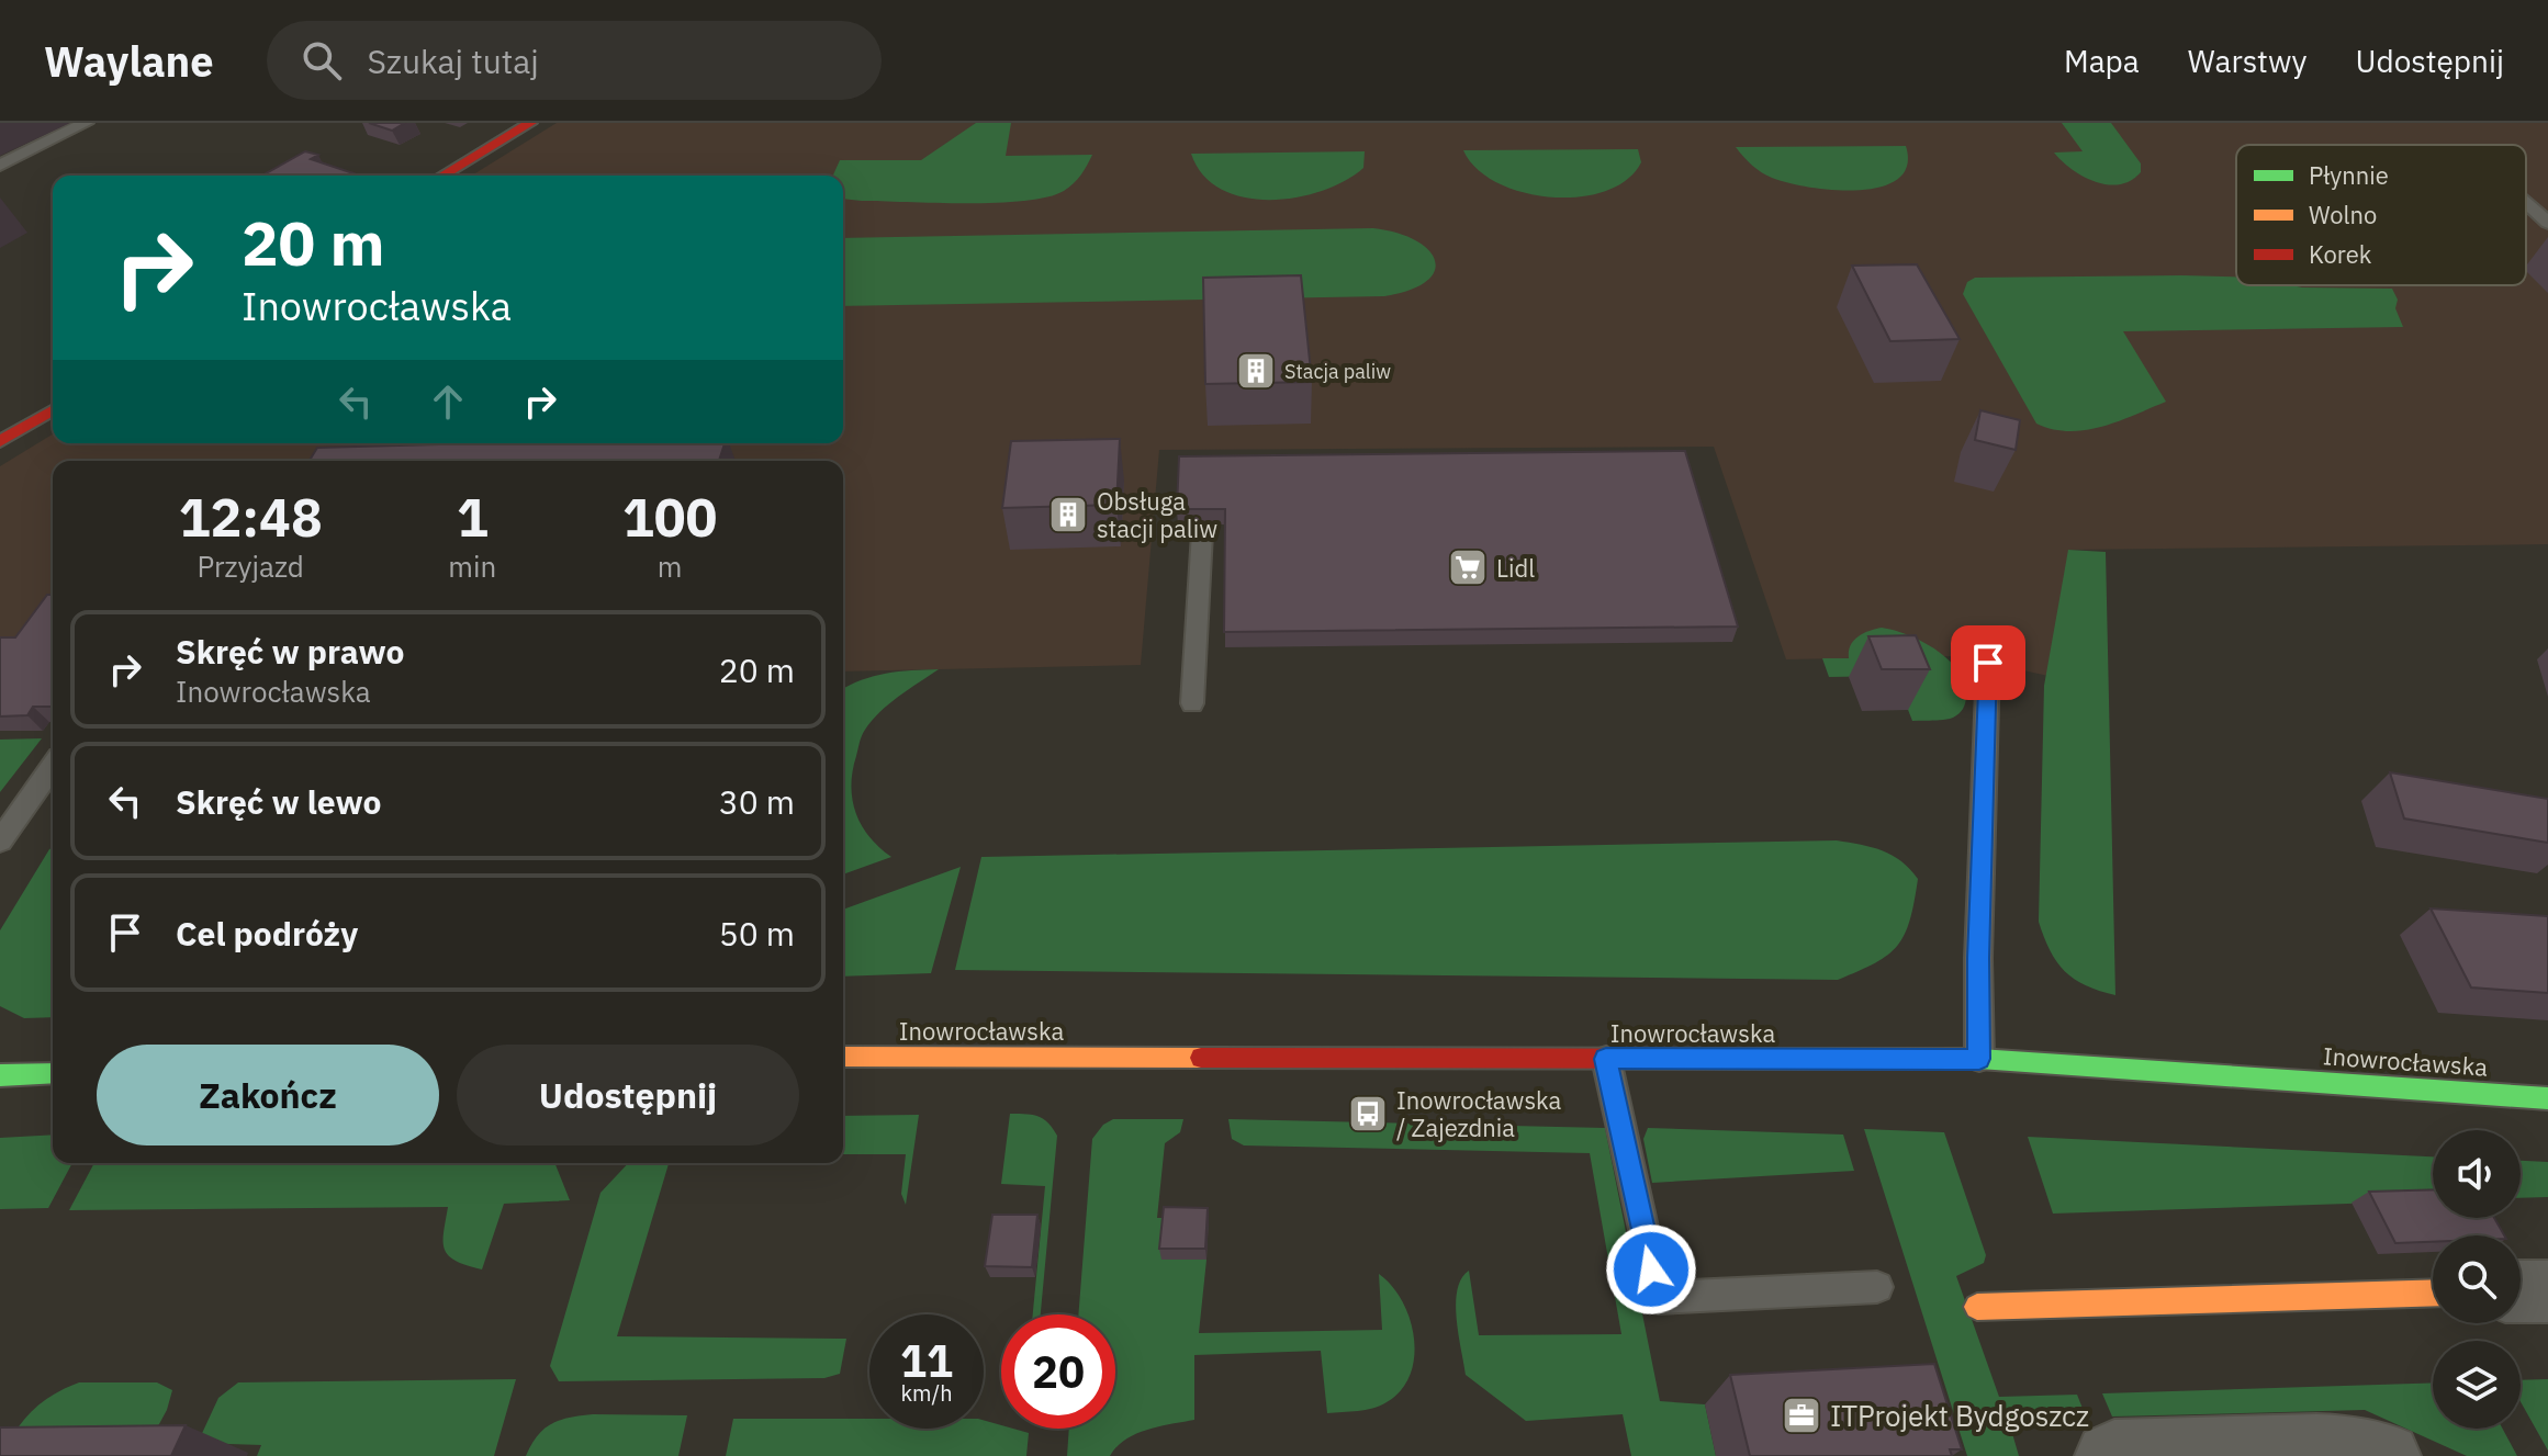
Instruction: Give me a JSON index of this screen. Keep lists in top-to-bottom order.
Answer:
{
  "streets": {
    "street": ["Inowrocławska"]
  },
  "places": {
    "building": ["Stacja paliw", "Obsługa stacji paliw"],
    "supermarket": ["Lidl"],
    "bus stop": ["Inowrocławska / Zajezdnia"],
    "office": ["ITProjekt Bydgoszcz"]
  },
  "legend": ["Płynnie", "Wolno", "Korek"],
  "page": {
    "header": "Waylane",
    "search": "Szukaj tutaj",
    "nav": ["Mapa", "Warstwy", "Udostępnij"],
    "turn": ["20 m", "Inowrocławska"],
    "eta": [
      "12:48",
      "Przyjazd",
      "1",
      "min",
      "100",
      "m"
    ],
    "list": [
      {
        "name": "Skręć w prawo",
        "note": "Inowrocławska",
        "value": "20 m"
      },
      {
        "name": "Skręć w lewo",
        "value": "30 m"
      },
      {
        "name": "Cel podróży",
        "value": "50 m"
      }
    ],
    "buttons": ["Zakończ", "Udostępnij"],
    "speed": "11 km/h",
    "limit": "20"
  }
}
